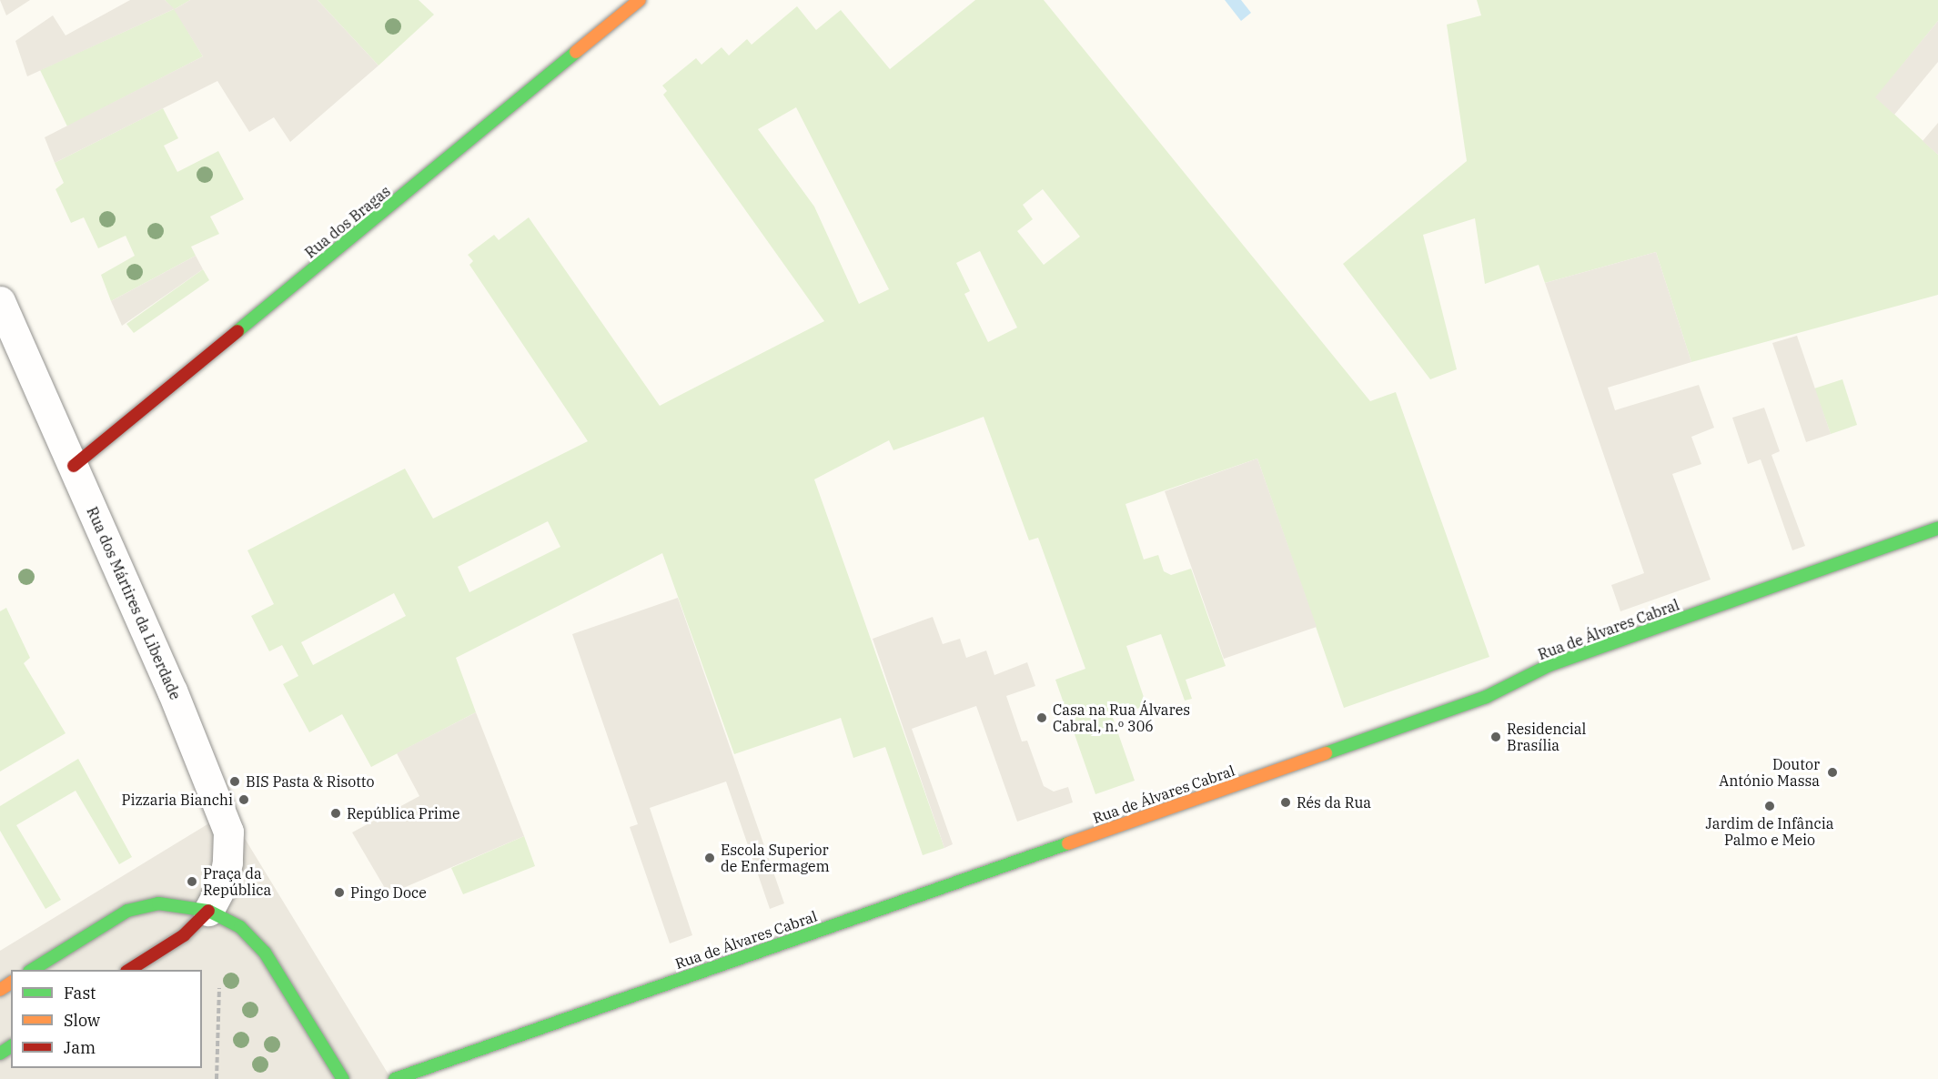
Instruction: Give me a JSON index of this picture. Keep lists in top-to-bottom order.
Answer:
{
  "streets": {
    "main road": ["Rua dos Bragas", "Rua de Álvares Cabral"],
    "street": ["Rua dos Mártires da Liberdade"]
  },
  "crossings": [
    ["Rua dos Bragas", "Rua dos Mártires da Liberdade"]
  ],
  "places": [
    "Casa na Rua Álvares Cabral, n.º 306",
    "Residencial Brasília",
    "Doutor António Massa",
    "BIS Pasta & Risotto",
    "Pizzaria Bianchi",
    "Rés da Rua",
    "Jardim de Infância Palmo e Meio",
    "República Prime",
    "Escola Superior de Enfermagem",
    "Praça da República",
    "Pingo Doce"
  ],
  "legend": ["Fast", "Slow", "Jam"]
}
